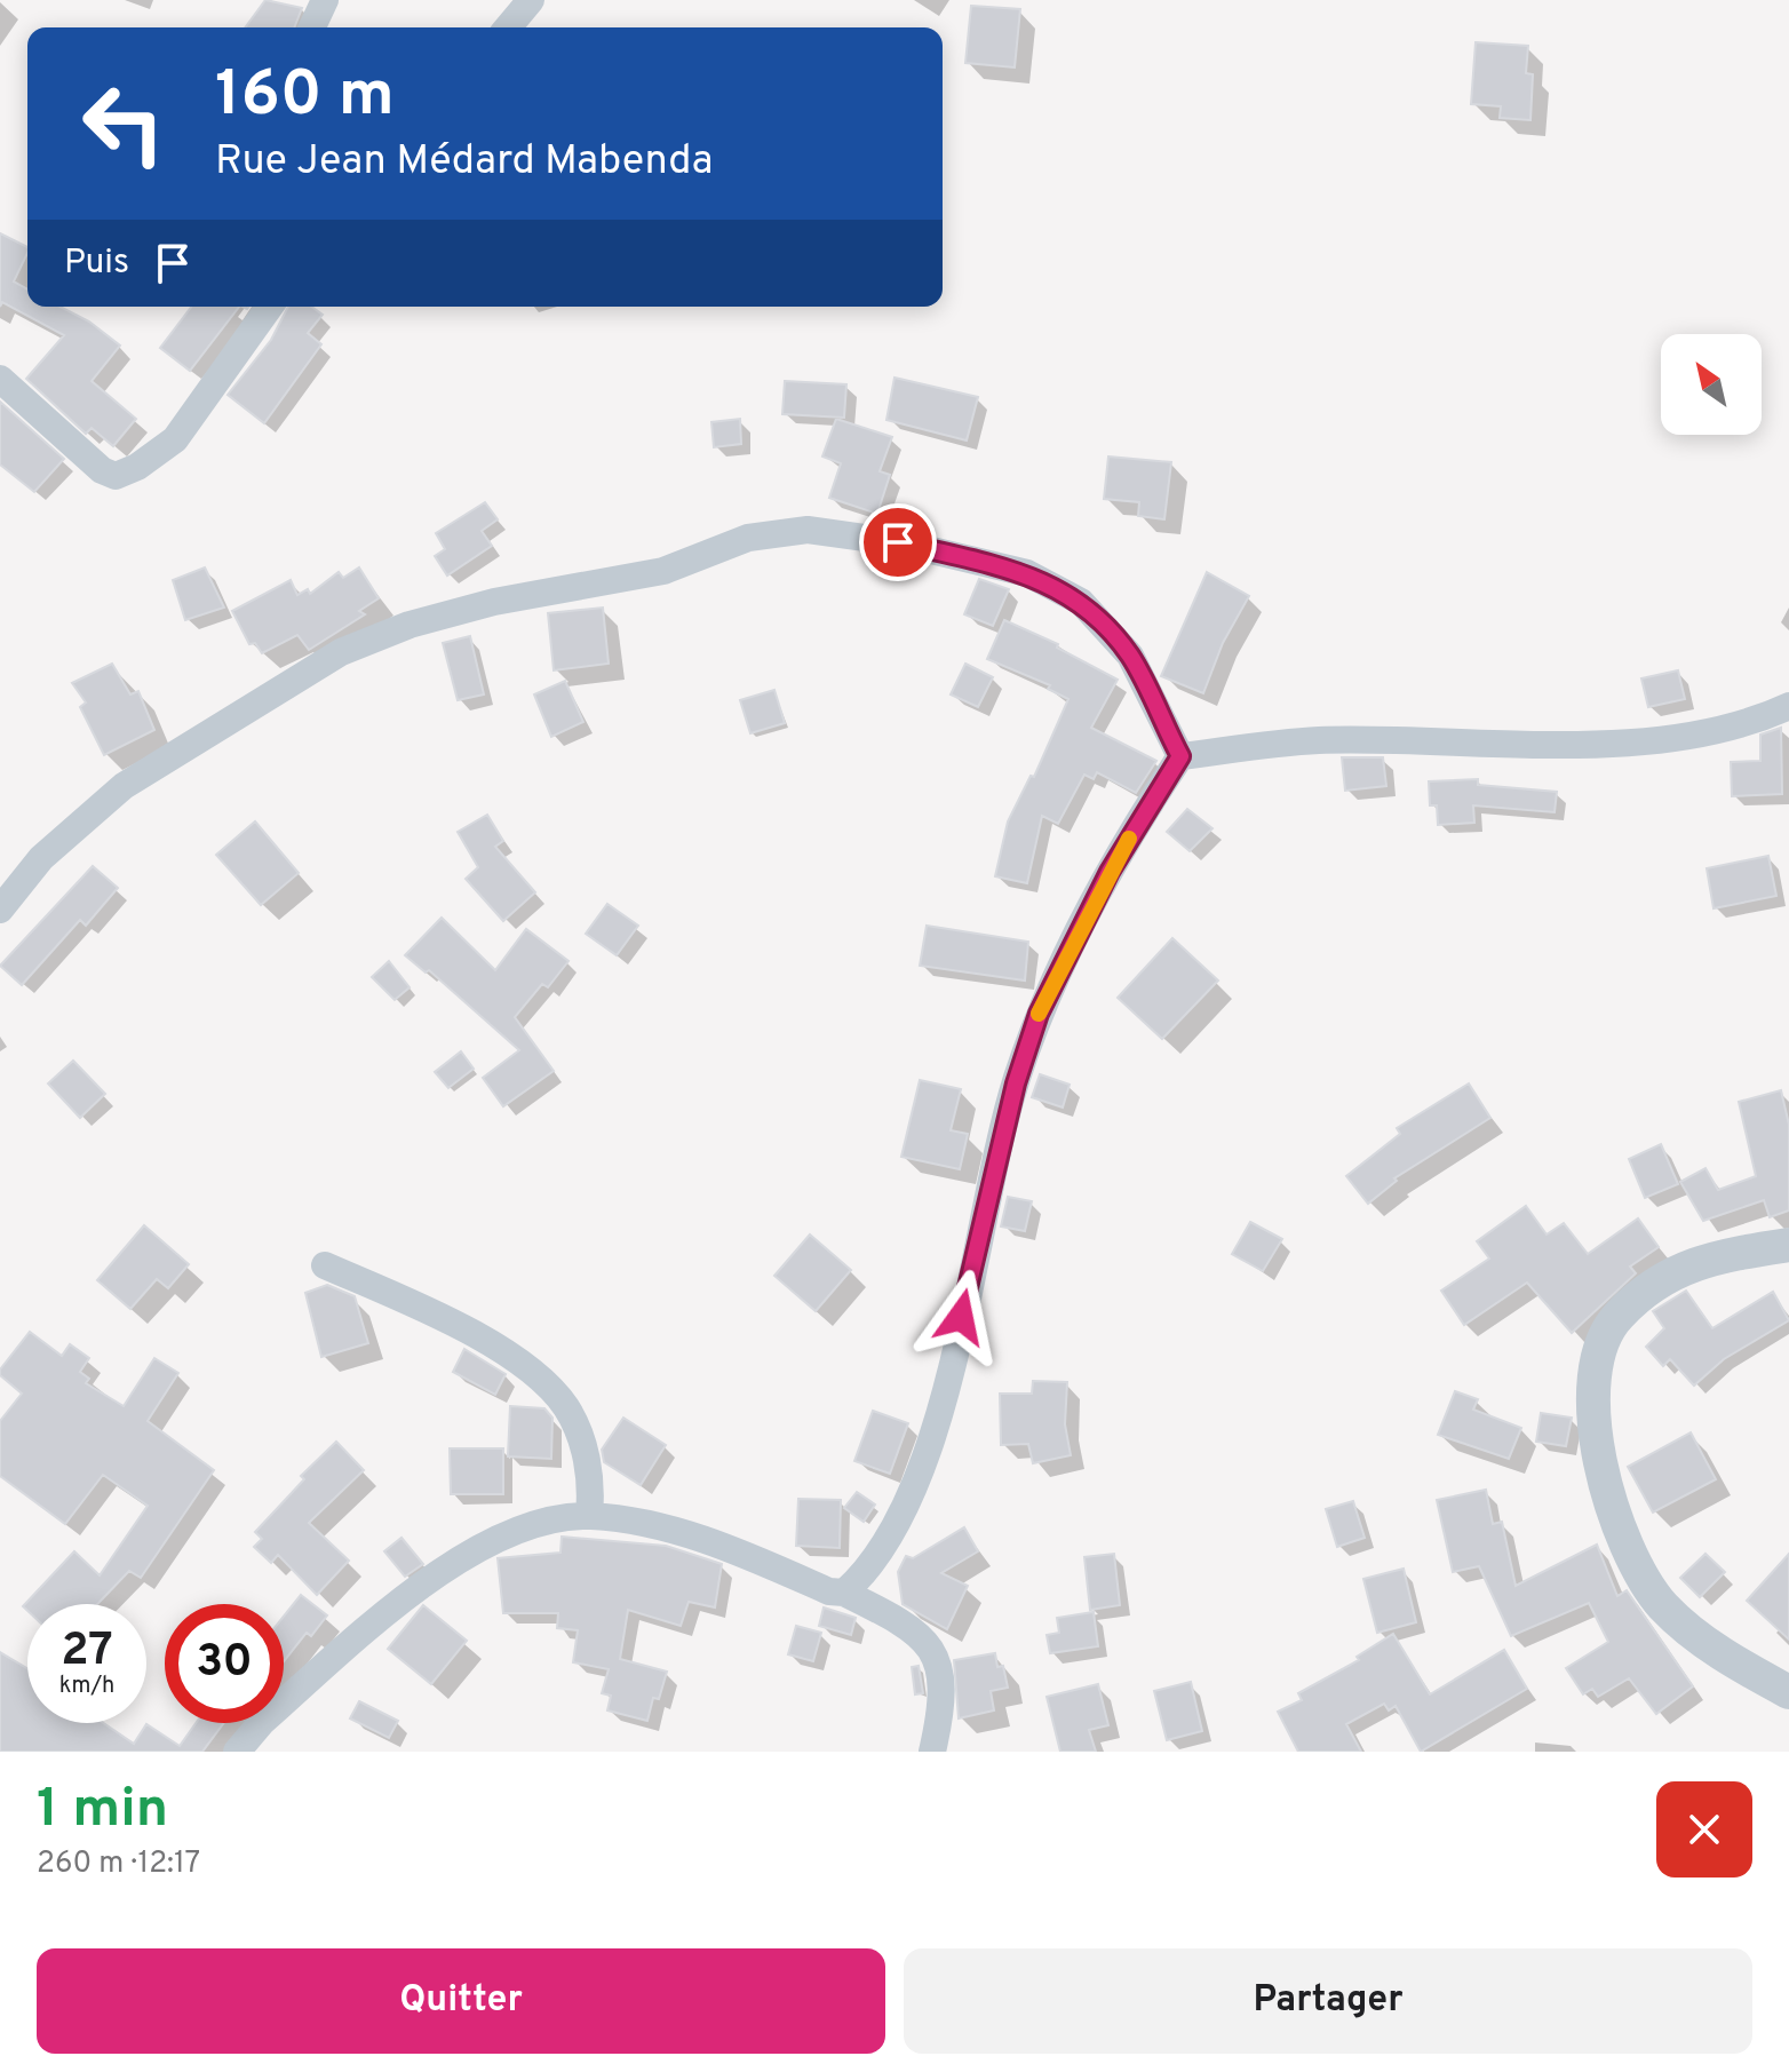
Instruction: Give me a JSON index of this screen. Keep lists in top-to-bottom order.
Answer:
{
  "north": "top left",
  "page": {
    "turn": ["160 m", "Rue Jean Médard Mabenda"],
    "then": "Puis",
    "speed": "27 km/h",
    "limit": "30",
    "heading": ["1 min", "260 m · 12:17"],
    "buttons": ["Quitter", "Partager"]
  }
}
